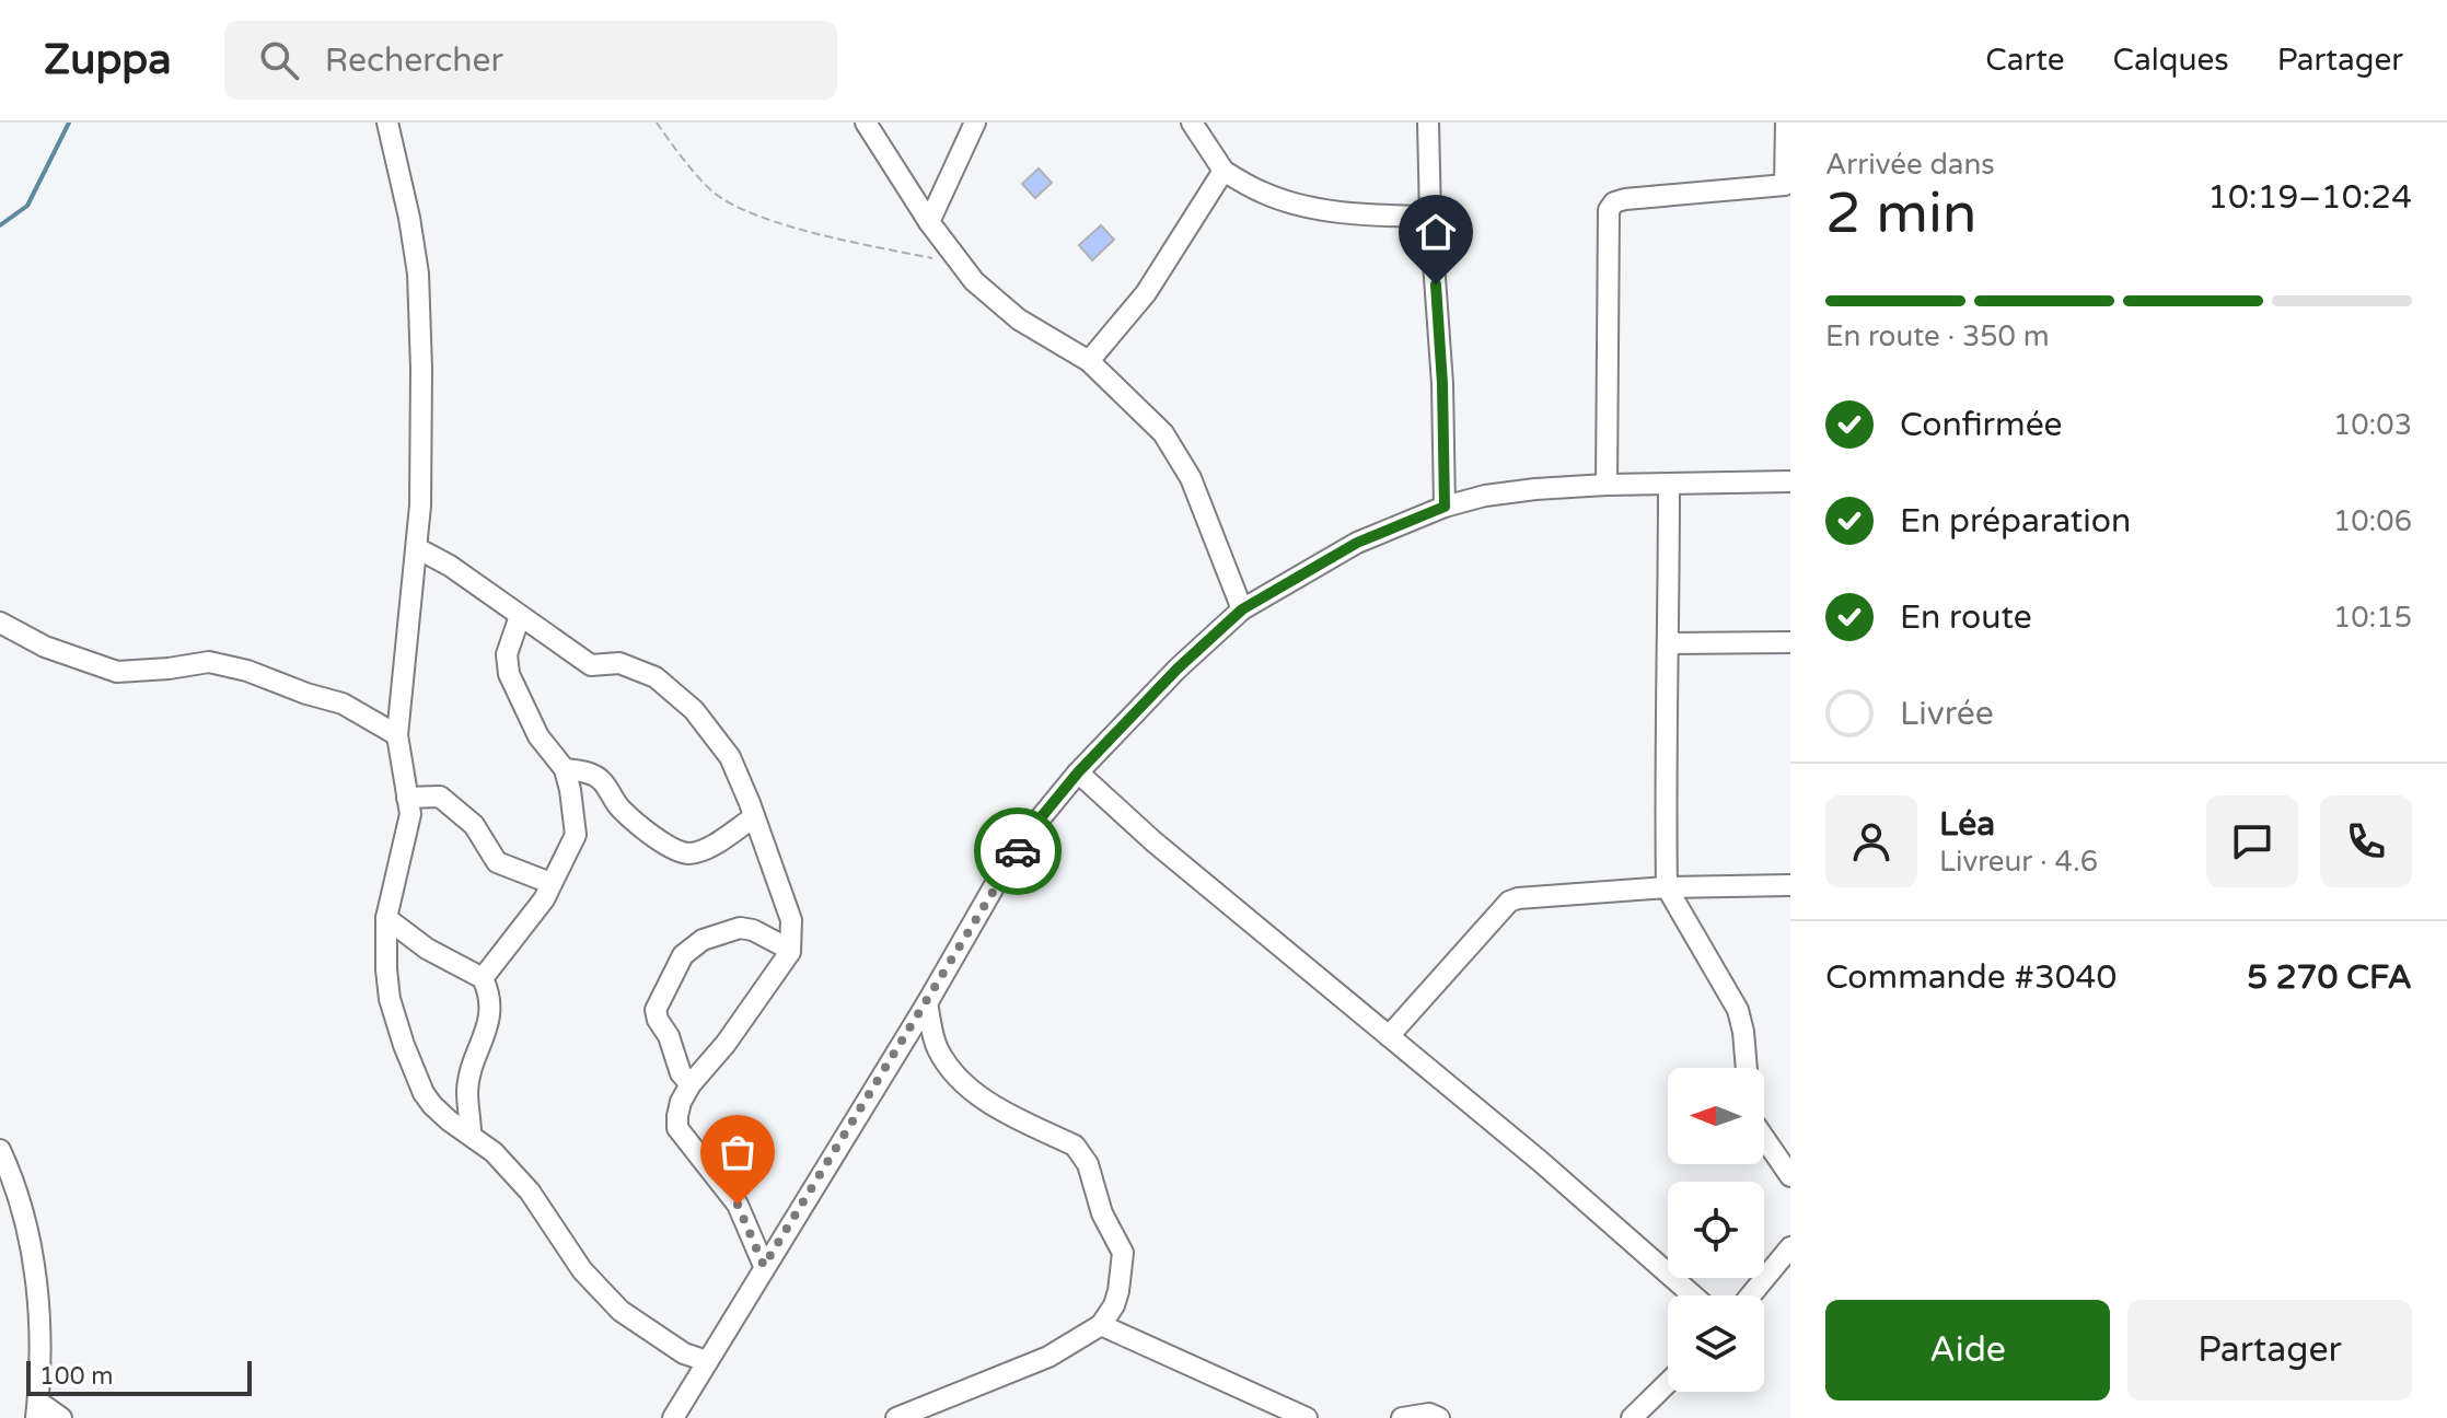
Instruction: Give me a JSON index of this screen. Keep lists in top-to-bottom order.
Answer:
{
  "scale_bar": "100 m",
  "north": "left",
  "page": {
    "header": "Zuppa",
    "search": "Rechercher",
    "nav": ["Carte", "Calques", "Partager"],
    "heading": ["2 min", "Arrivée dans", "10:19–10:24"],
    "panel": [
      "Léa",
      "Livreur · 4.6",
      "Commande #3040",
      "5 270 CFA"
    ],
    "bar": "En route · 350 m",
    "list": [
      ["Confirmée", "10:03"],
      ["En préparation", "10:06"],
      ["En route", "10:15"],
      "Livrée"
    ],
    "buttons": ["Aide", "Partager"],
    "scale": "100 m"
  }
}
